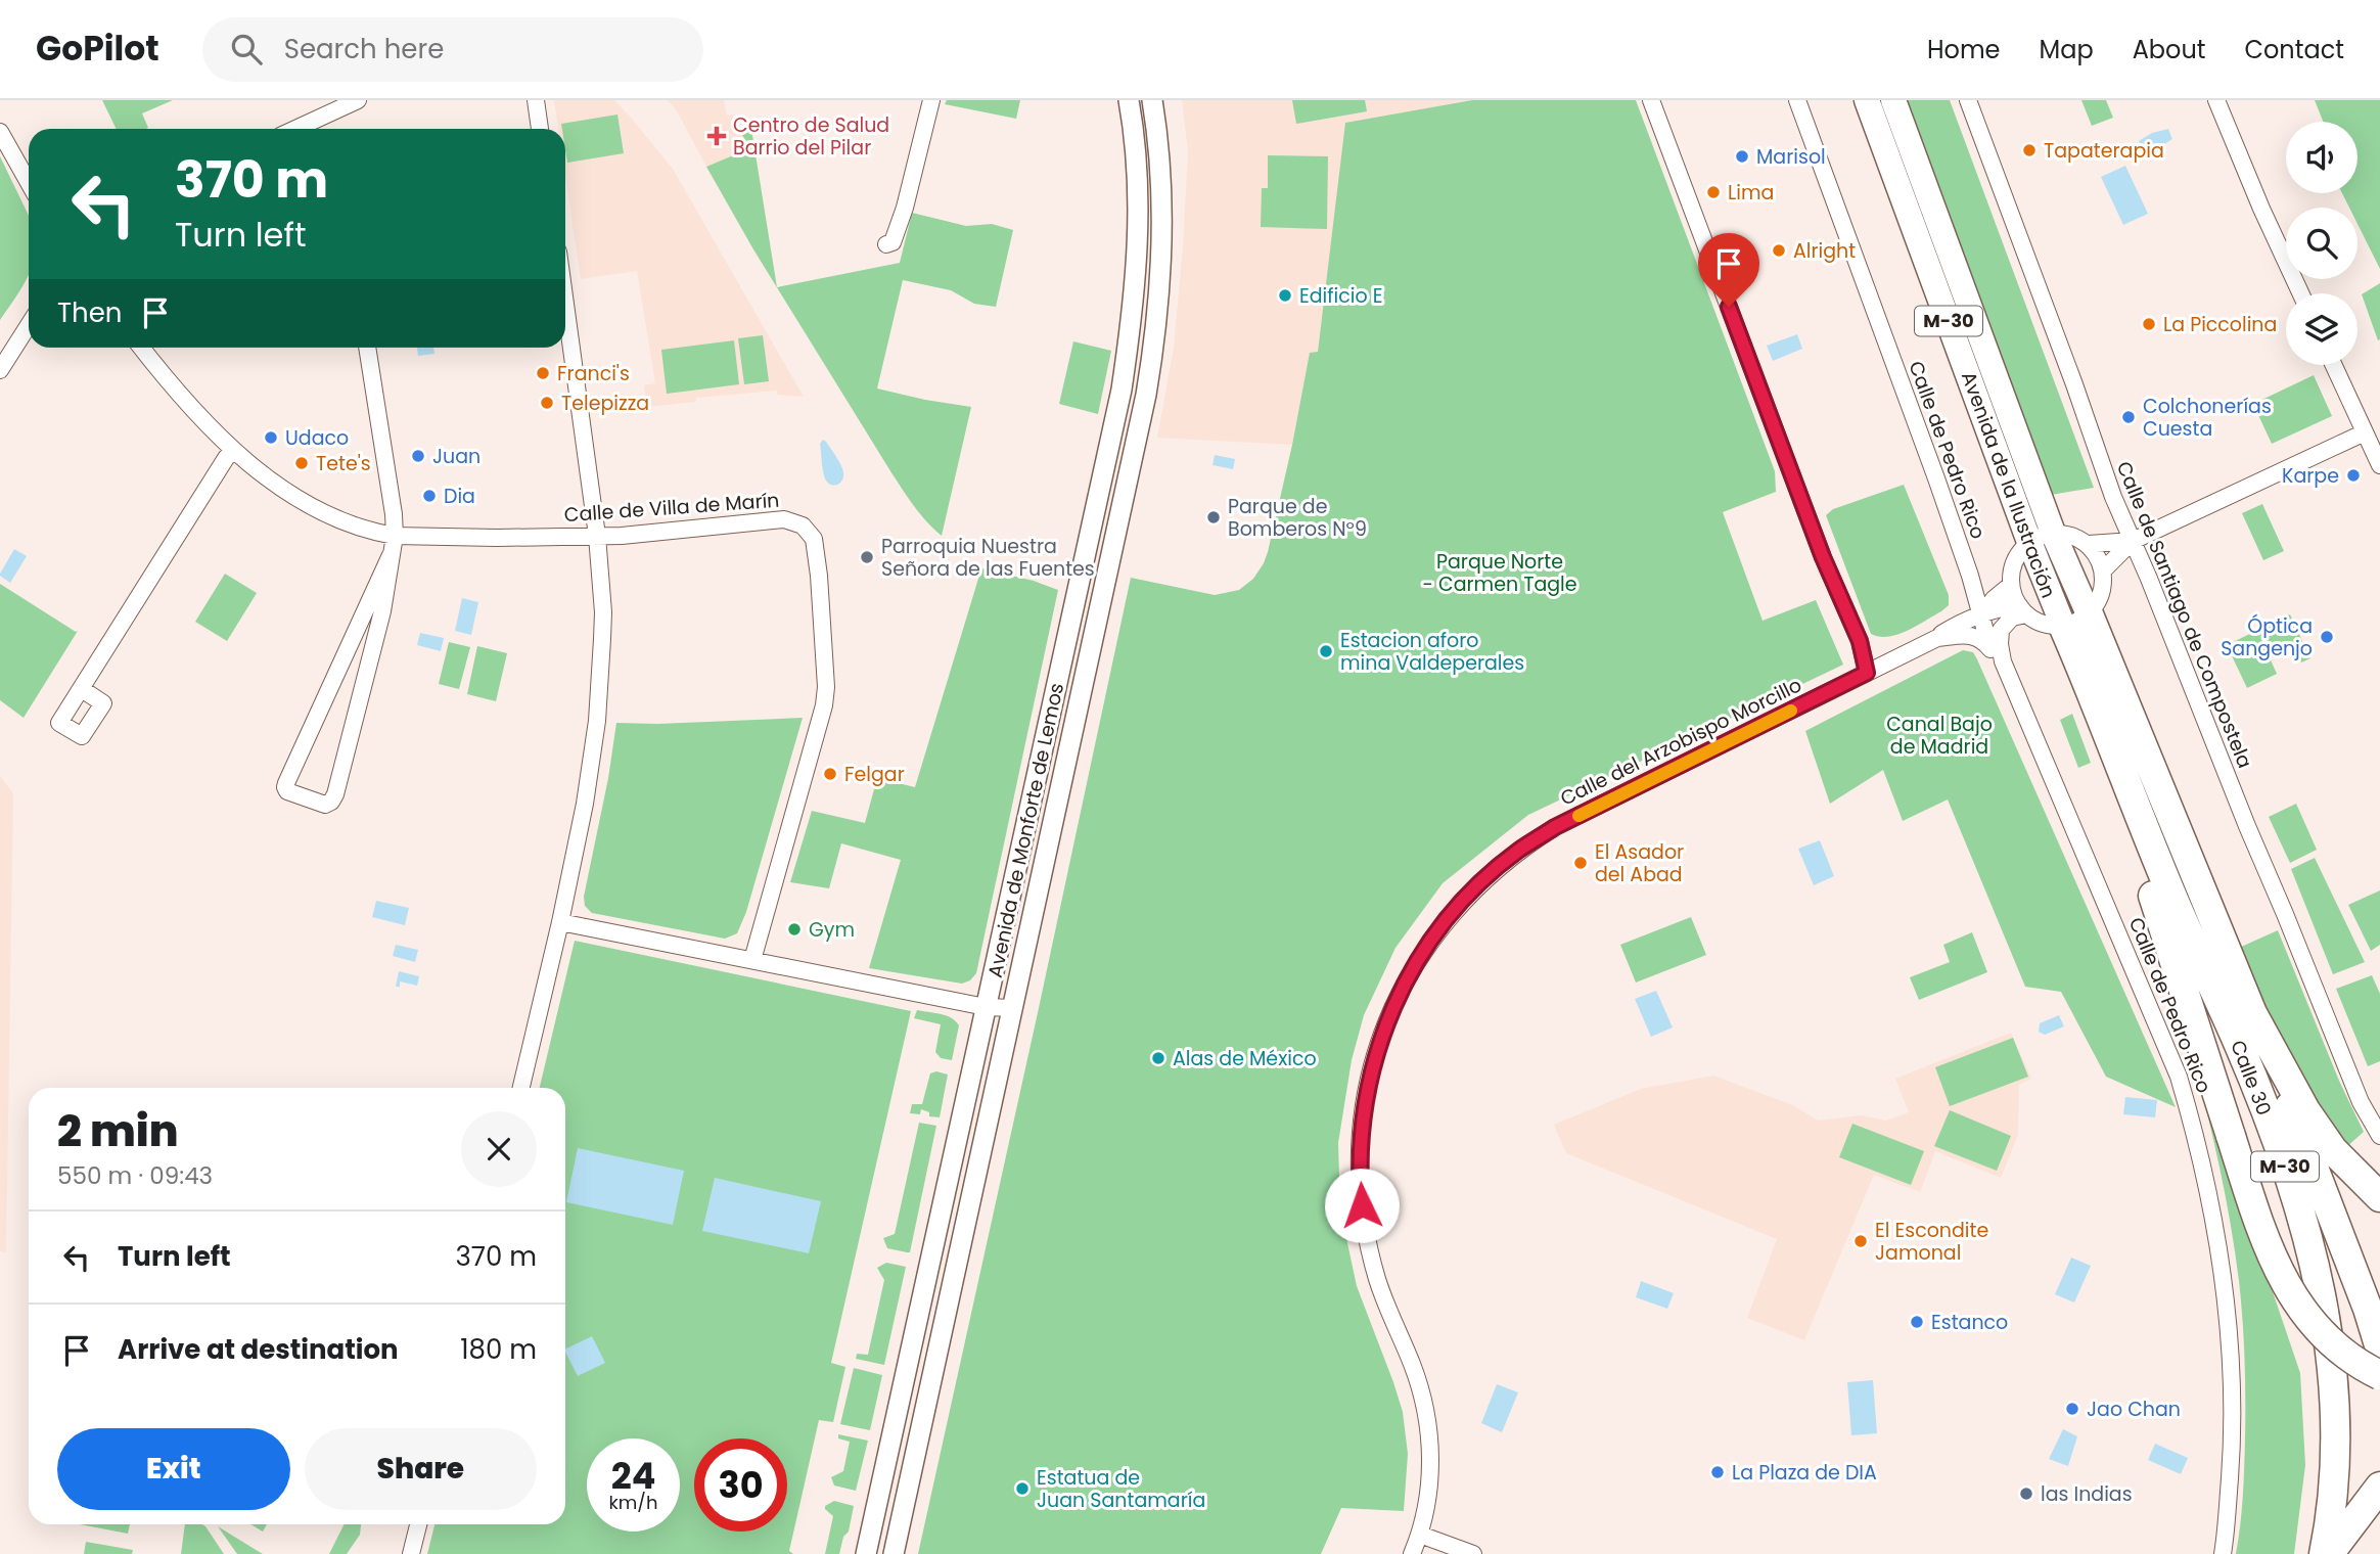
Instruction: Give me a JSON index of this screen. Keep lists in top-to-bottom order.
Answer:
{
  "streets": {
    "highway": ["M-30", "Avenida de la Ilustración", "Calle 30"],
    "street": [
      "Calle de Pedro Rico",
      "Calle de Villa de Marín",
      "Calle de Santiago de Compostela",
      "Calle del Arzobispo Morcillo",
      "Avenida de Monforte de Lemos"
    ]
  },
  "crossings": [
    ["M-30", "Avenida de la Ilustración"],
    ["M-30", "Calle 30"],
    ["Calle de Pedro Rico", "Calle del Arzobispo Morcillo"],
    ["Avenida de la Ilustración", "Calle 30"]
  ],
  "parks": ["Parque Norte - Carmen Tagle", "Canal Bajo de Madrid"],
  "places": {
    "health": ["Centro de Salud Barrio del Pilar"],
    "other": [
      "Tapaterapia",
      "Marisol",
      "Lima",
      "Alright",
      "Edificio E",
      "La Piccolina",
      "Franci's",
      "Telepizza",
      "Colchonerías Cuesta",
      "Udaco",
      "Juan",
      "Tete's",
      "Karpe",
      "Dia",
      "Parque de Bomberos Nº9",
      "Parroquia Nuestra Señora de las Fuentes",
      "Óptica Sangenjo",
      "Estacion aforo mina Valdeperales",
      "Felgar",
      "El Asador del Abad",
      "Gym",
      "Alas de México",
      "El Escondite Jamonal",
      "Estanco",
      "Jao Chan",
      "La Plaza de DIA",
      "Estatua de Juan Santamaría",
      "las Indias"
    ]
  },
  "page": {
    "header": "GoPilot",
    "search": "Search here",
    "nav": [
      "Home",
      "Map",
      "About",
      "Contact"
    ],
    "turn": ["370 m", "Turn left"],
    "then": "Then",
    "heading": ["2 min", "550 m · 09:43"],
    "list": [
      {
        "name": "Turn left",
        "value": "370 m"
      },
      {
        "name": "Arrive at destination",
        "value": "180 m"
      }
    ],
    "buttons": ["Exit", "Share"],
    "speed": "24 km/h",
    "limit": "30"
  }
}
